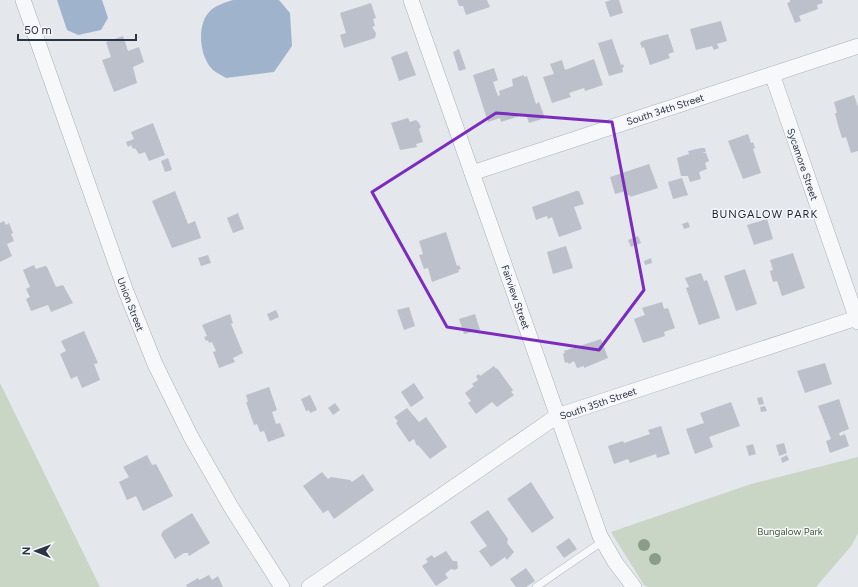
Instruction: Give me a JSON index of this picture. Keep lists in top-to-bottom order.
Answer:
{
  "streets": {
    "street": [
      "South 34th Street",
      "Sycamore Street",
      "Fairview Street",
      "Union Street",
      "South 35th Street"
    ]
  },
  "crossings": [
    ["South 34th Street", "Sycamore Street"],
    ["South 34th Street", "Fairview Street"],
    ["Sycamore Street", "South 35th Street"],
    ["Fairview Street", "South 35th Street"]
  ],
  "districts": ["BUNGALOW PARK"],
  "parks": ["Bungalow Park"],
  "scale_bar": "50 m",
  "north": "left"
}
